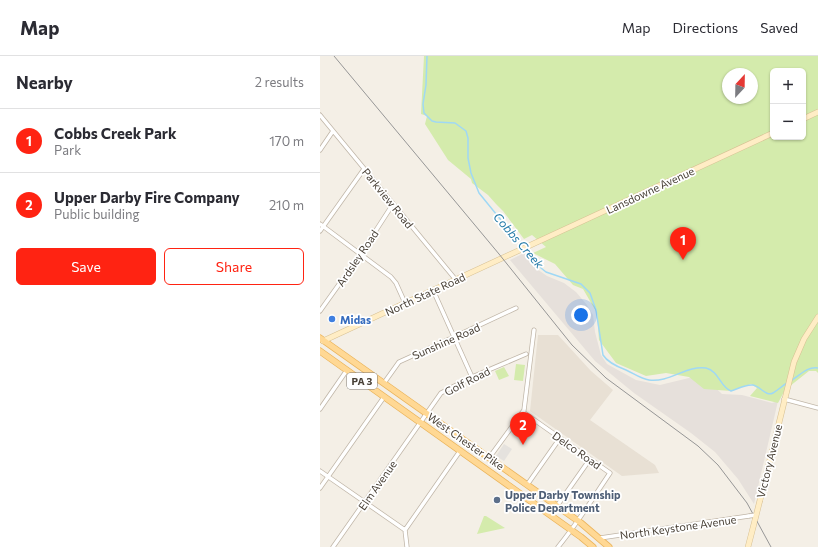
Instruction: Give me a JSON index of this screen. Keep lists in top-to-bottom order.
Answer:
{
  "streets": {
    "main road": [
      "Lansdowne Avenue",
      "North State Road",
      "PA 3",
      "West Chester Pike",
      "Victory Avenue"
    ],
    "street": [
      "Parkview Road",
      "Ardsley Road",
      "Sunshine Road",
      "Golf Road",
      "Delco Road",
      "Elm Avenue",
      "North Keystone Avenue"
    ]
  },
  "crossings": [
    ["Lansdowne Avenue", "North State Road"],
    ["Parkview Road", "Ardsley Road"],
    ["Parkview Road", "North State Road"],
    ["North State Road", "West Chester Pike"],
    ["Sunshine Road", "West Chester Pike"],
    ["Golf Road", "West Chester Pike"],
    ["Golf Road", "Elm Avenue"],
    ["West Chester Pike", "Delco Road"],
    ["West Chester Pike", "Elm Avenue"],
    ["West Chester Pike", "North Keystone Avenue"],
    ["Victory Avenue", "North Keystone Avenue"]
  ],
  "water": ["Cobbs Creek"],
  "places": ["Midas", "Upper Darby Township Police Department"],
  "north": "top",
  "page": {
    "header": "Map",
    "nav": ["Map", "Directions", "Saved"],
    "heading": ["Nearby", "2 results"],
    "map_buttons": ["+", "−"],
    "list": [
      {
        "mark": "1",
        "name": "Cobbs Creek Park",
        "note": "Park",
        "value": "170 m"
      },
      {
        "mark": "2",
        "name": "Upper Darby Fire Company",
        "note": "Public building",
        "value": "210 m"
      }
    ],
    "pins": ["1", "2"],
    "buttons": ["Save", "Share"]
  }
}
